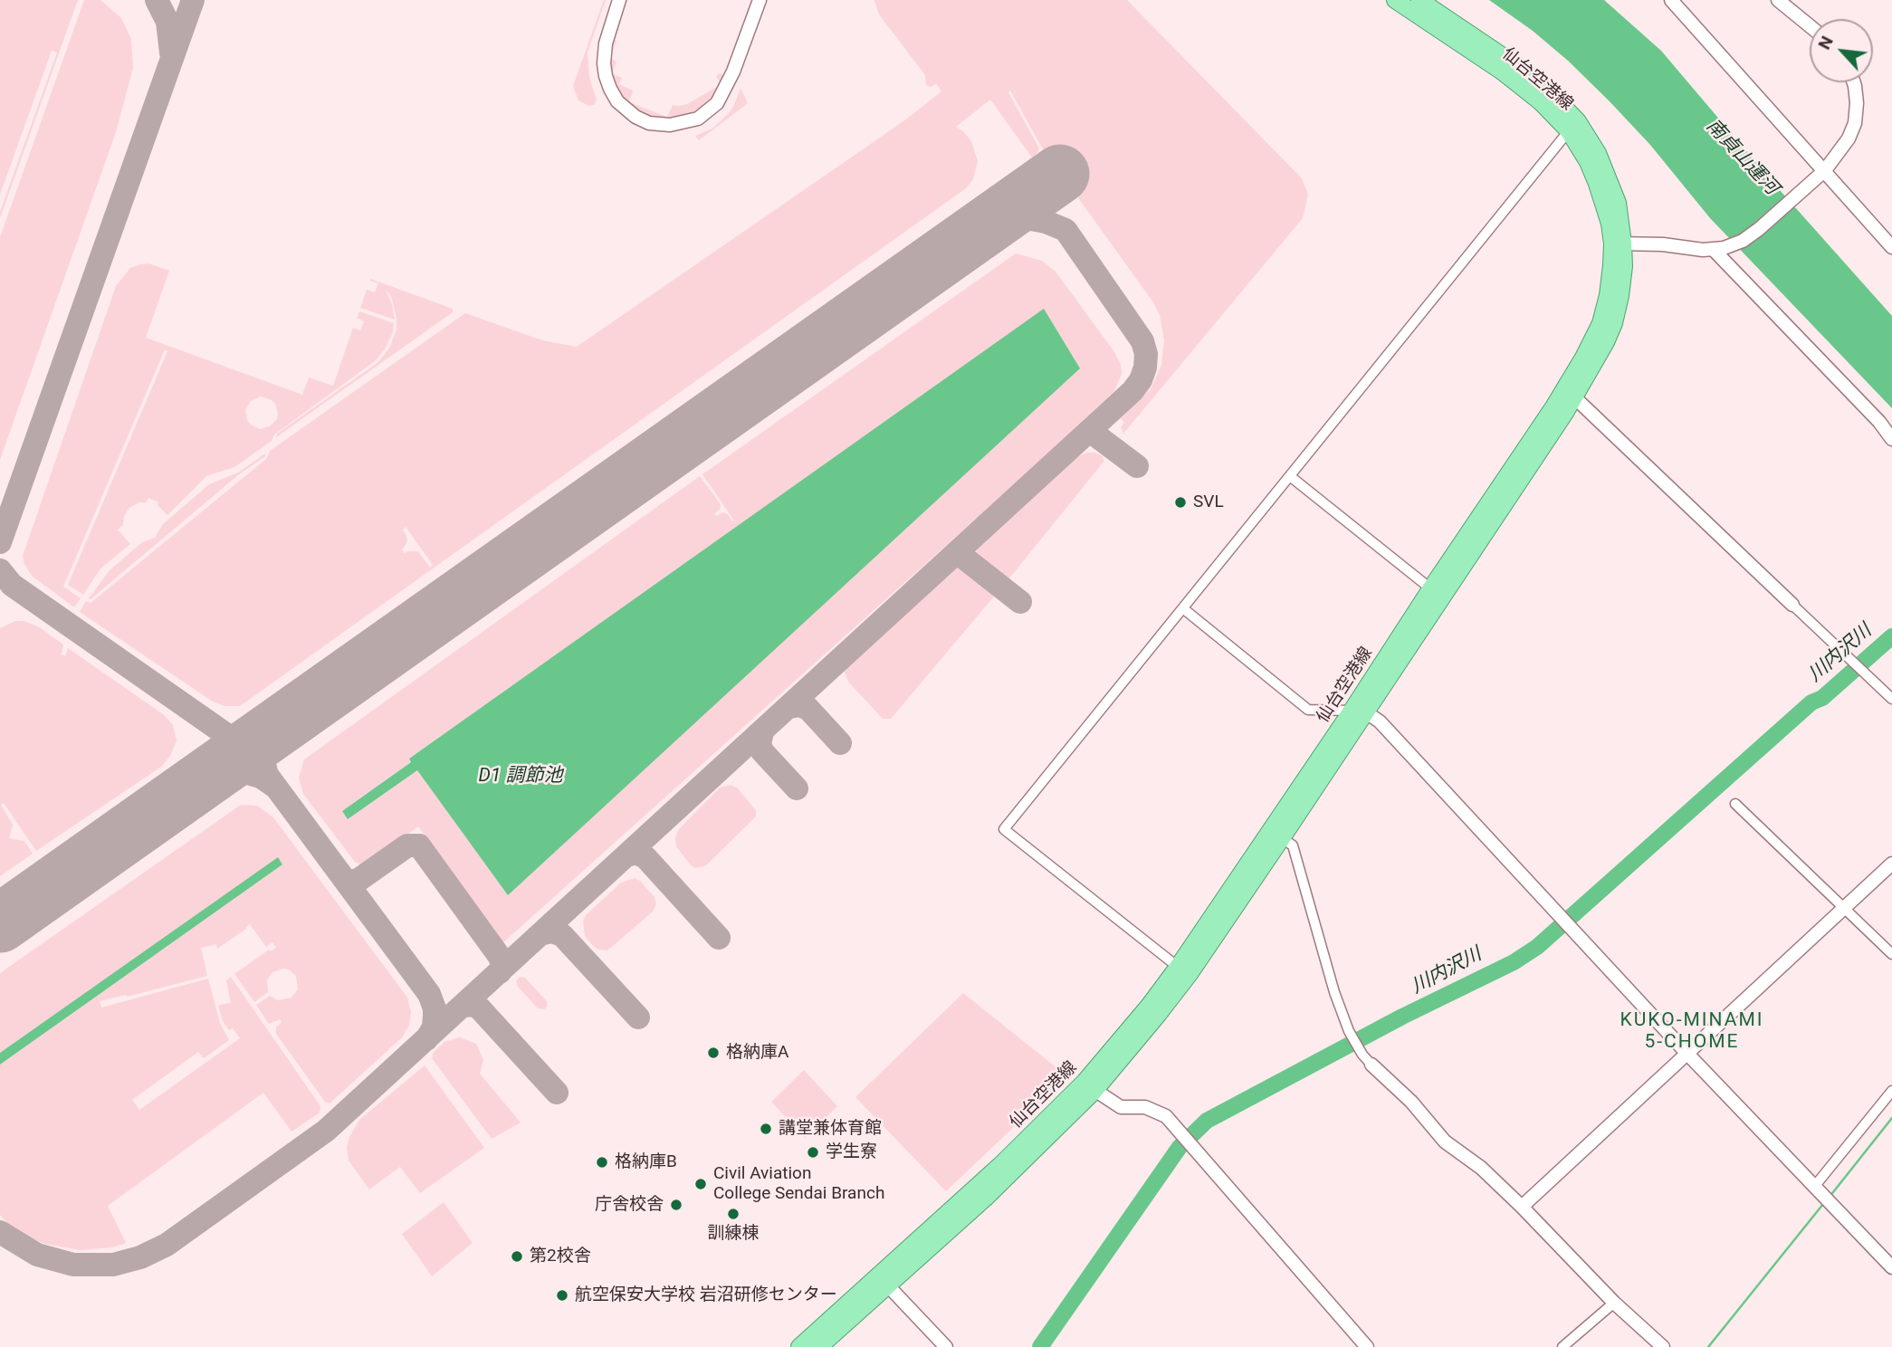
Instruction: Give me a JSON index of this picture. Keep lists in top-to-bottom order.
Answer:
{
  "streets": {
    "main road": ["仙台空港線"]
  },
  "districts": ["KUKO-MINAMI 5-CHOME"],
  "water": ["南貞山運河", "川内沢川", "D1 調節池"],
  "places": [
    "SVL",
    "格納庫A",
    "講堂兼体育館",
    "学生寮",
    "格納庫B",
    "Civil Aviation College Sendai Branch",
    "庁舎校舎",
    "訓練棟",
    "第2校舎",
    "航空保安大学校 岩沼研修センター"
  ],
  "north": "top left"
}
